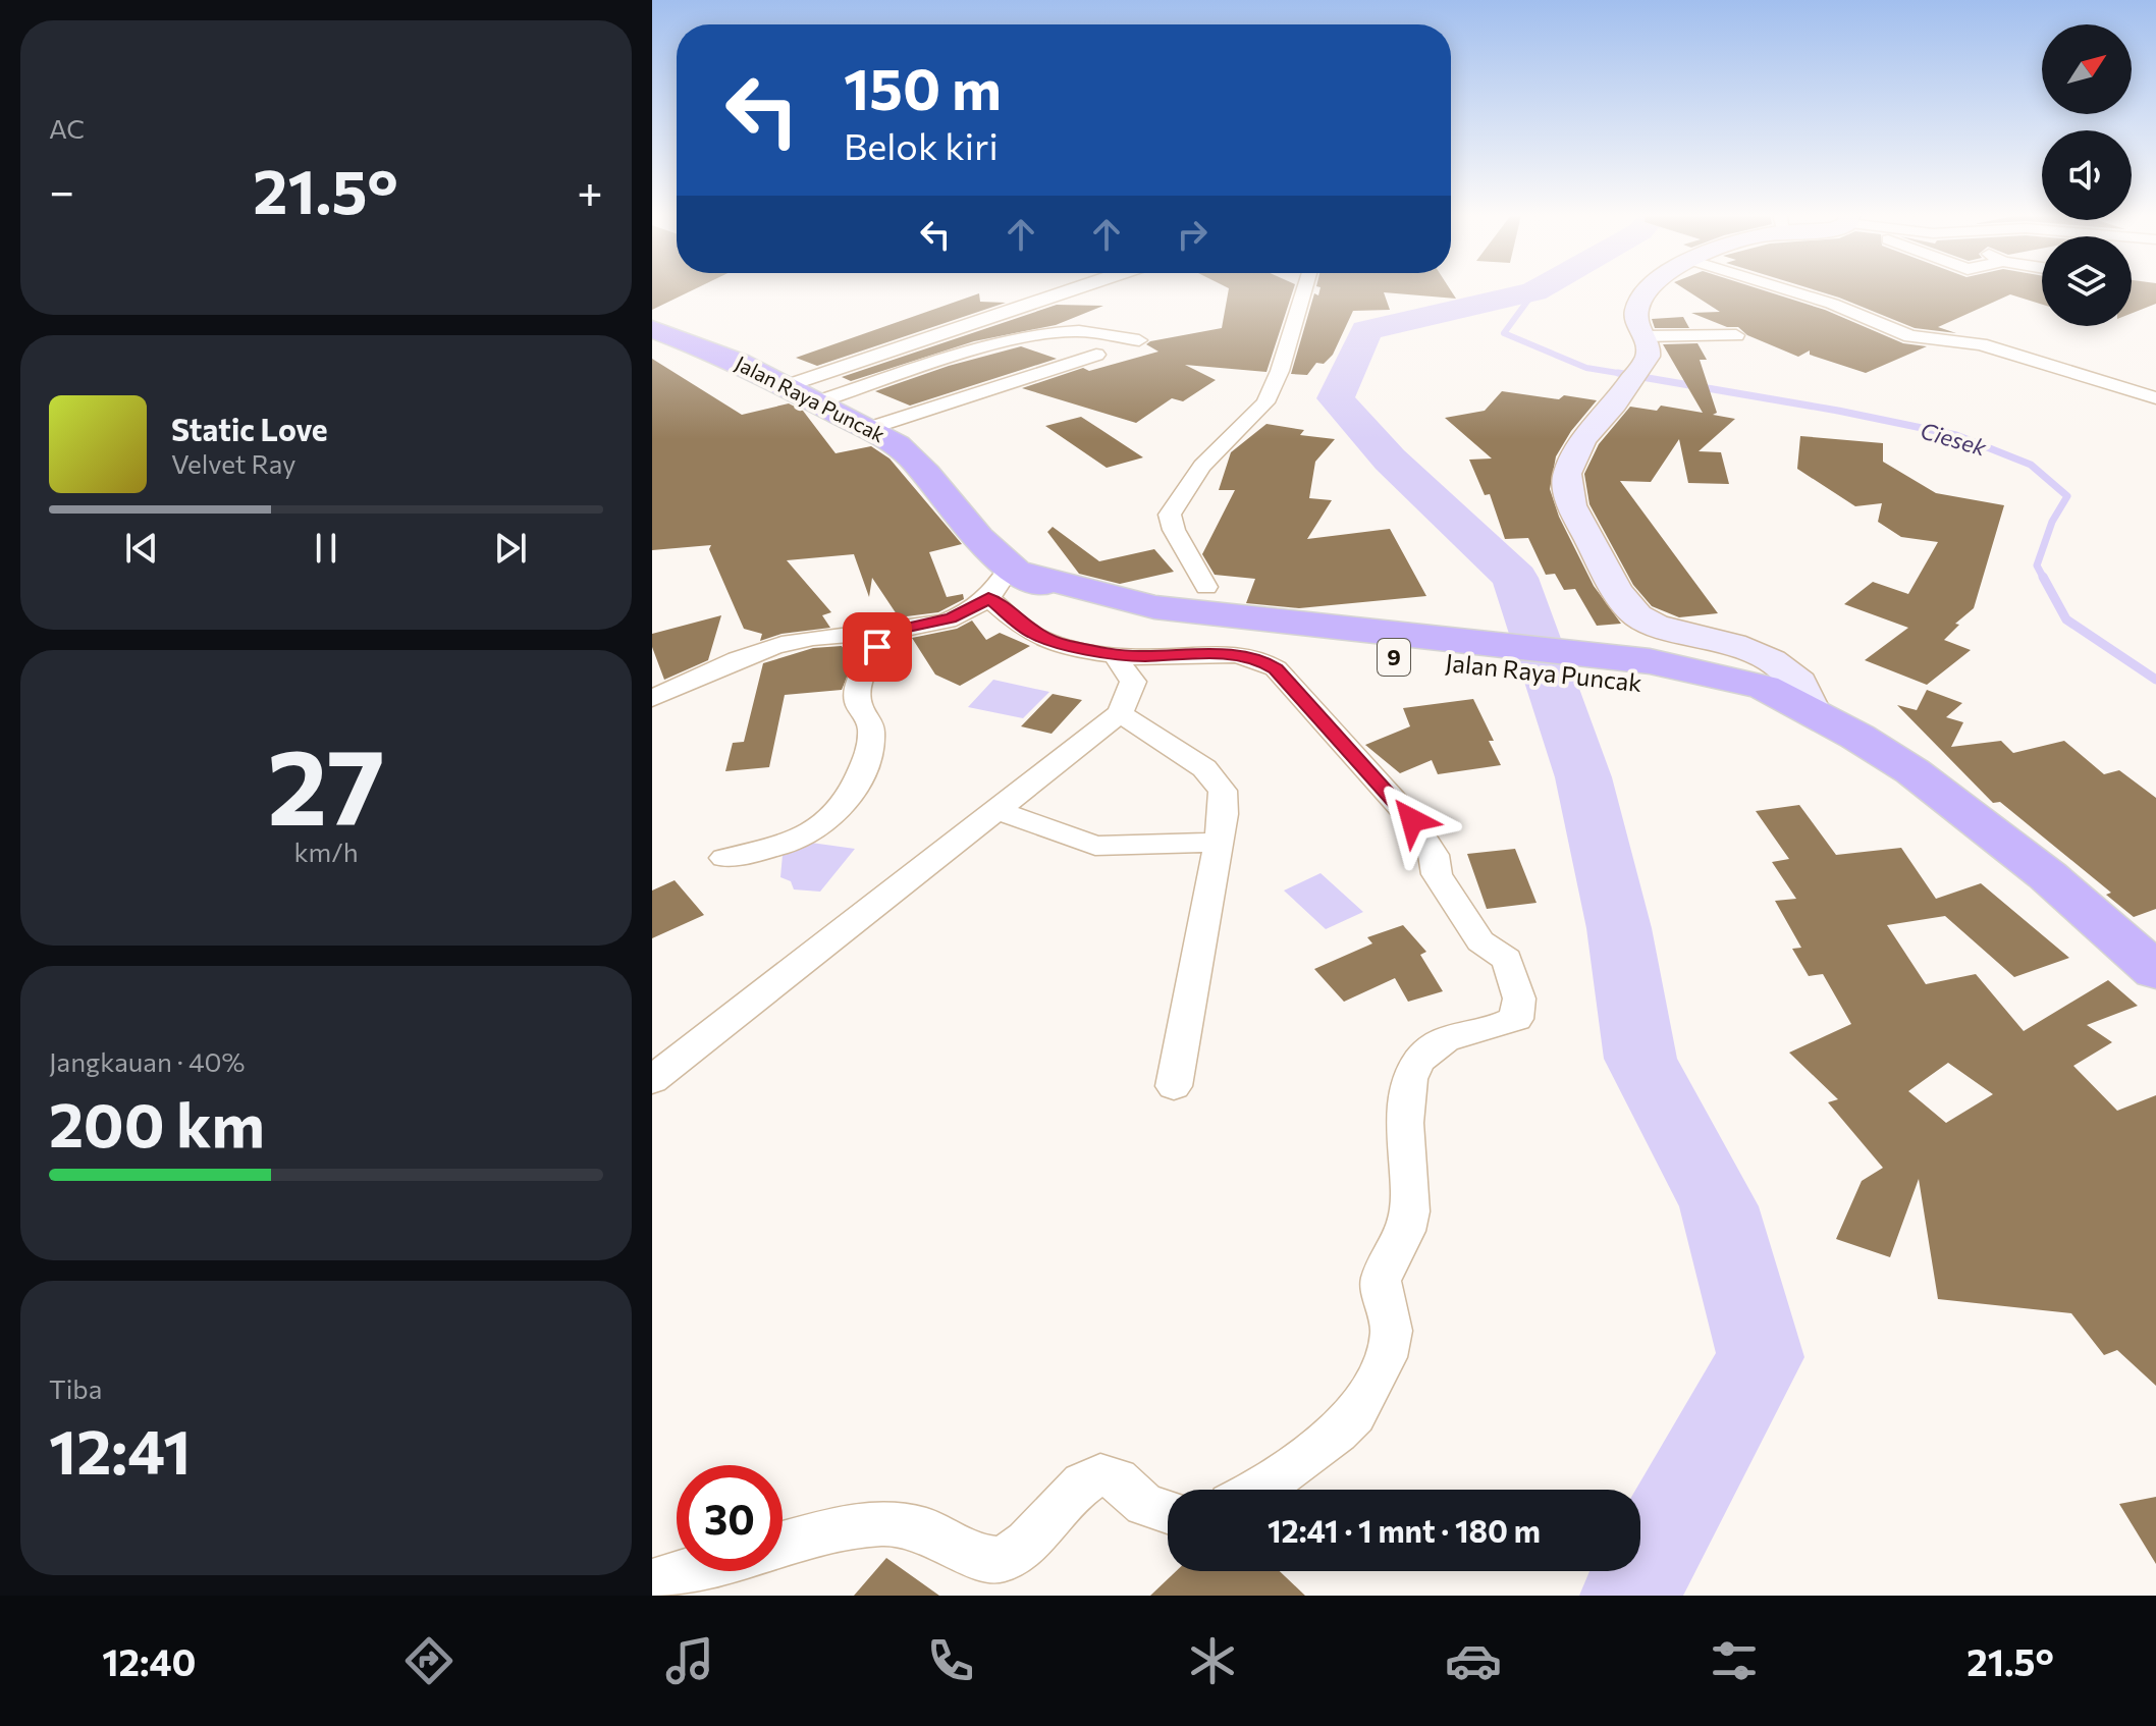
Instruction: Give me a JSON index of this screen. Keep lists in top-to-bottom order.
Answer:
{
  "streets": {
    "highway": ["Jalan Raya Puncak", "9"]
  },
  "water": ["Ciesek"],
  "north": "top right",
  "page": {
    "tile": [
      "AC",
      ["27", "km/h"],
      ["Jangkauan · 40%", "200 km"],
      ["Tiba", "12:41"]
    ],
    "turn": ["150 m", "Belok kiri"],
    "heat": ["−", "21.5°", "+"],
    "song": ["Static Love", "Velvet Ray"],
    "limit": "30",
    "trip": "12:41 · 1 mnt · 180 m",
    "tabs": ["12:40", "21.5°"]
  }
}
